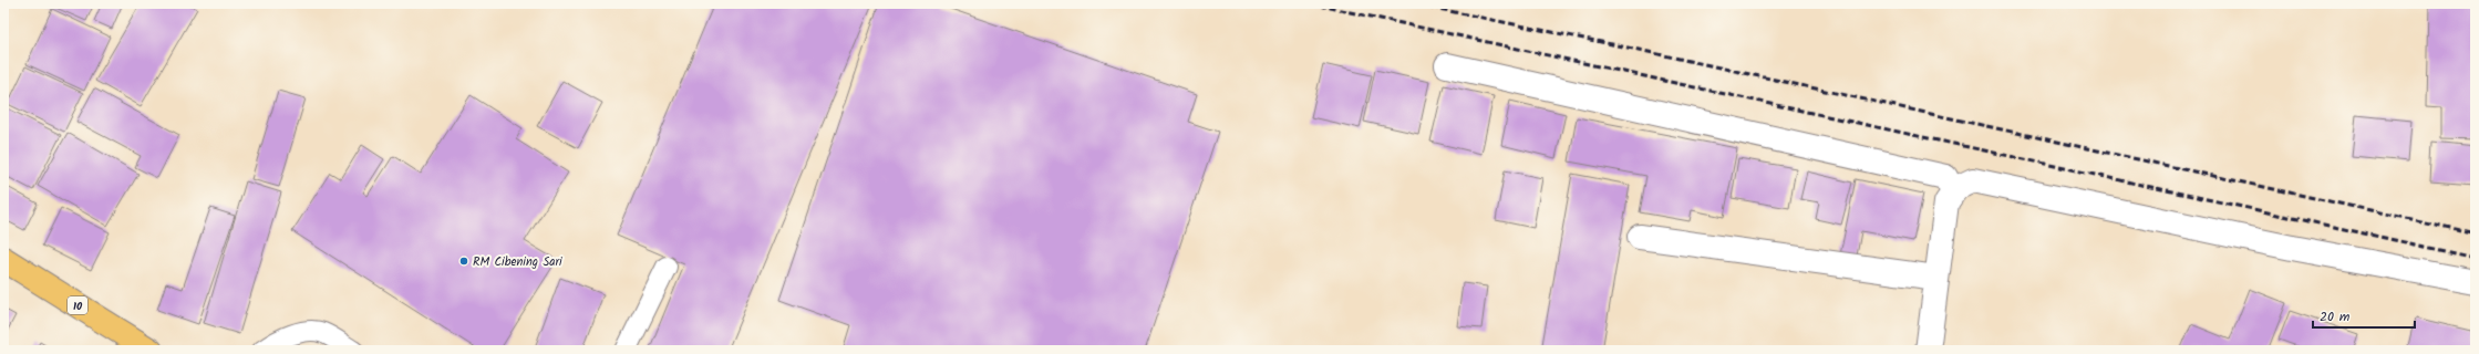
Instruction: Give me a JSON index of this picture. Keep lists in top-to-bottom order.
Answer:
{
  "streets": {
    "highway": ["10"]
  },
  "places": ["RM Cibening Sari"],
  "scale_bar": "20 m"
}
